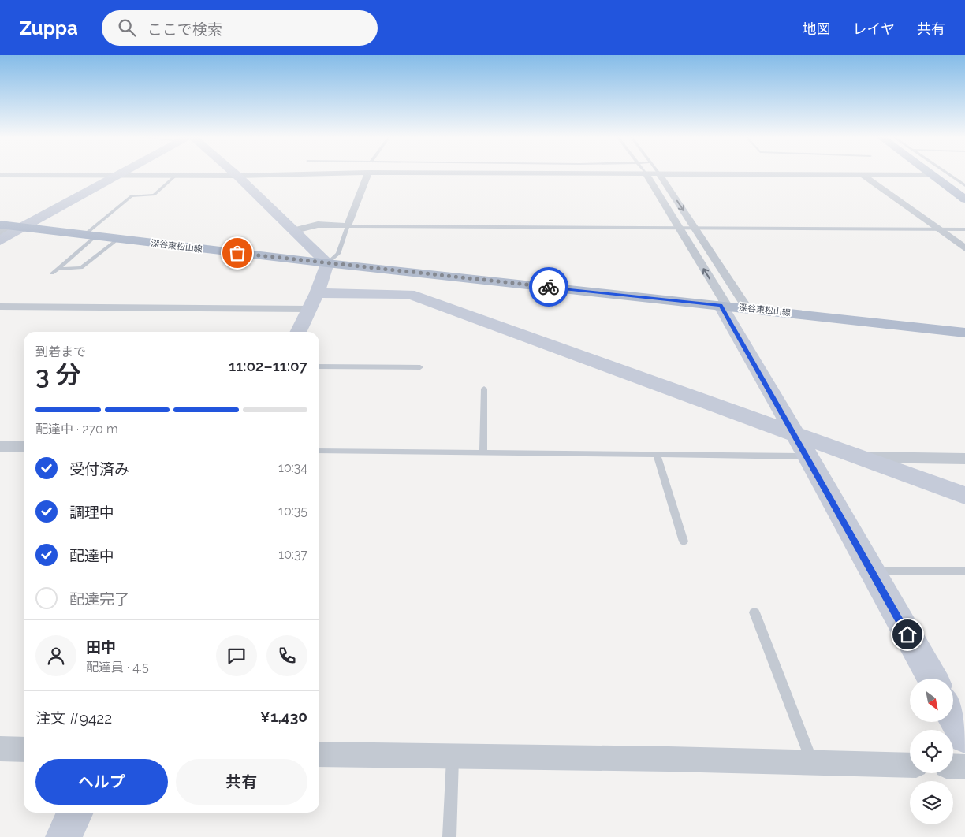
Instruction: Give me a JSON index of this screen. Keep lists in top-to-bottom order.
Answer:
{
  "streets": {
    "main road": ["深谷東松山線"]
  },
  "north": "bottom right",
  "page": {
    "header": "Zuppa",
    "search": "ここで検索",
    "nav": ["地図", "レイヤ", "共有"],
    "heading": ["3 分", "到着まで", "11:02–11:07"],
    "panel": [
      "田中",
      "配達員 · 4.5",
      "注文 #9422",
      "¥1,430"
    ],
    "bar": "配達中 · 270 m",
    "list": [
      ["受付済み", "10:34"],
      ["調理中", "10:35"],
      ["配達中", "10:37"],
      "配達完了"
    ],
    "buttons": ["ヘルプ", "共有"]
  }
}
